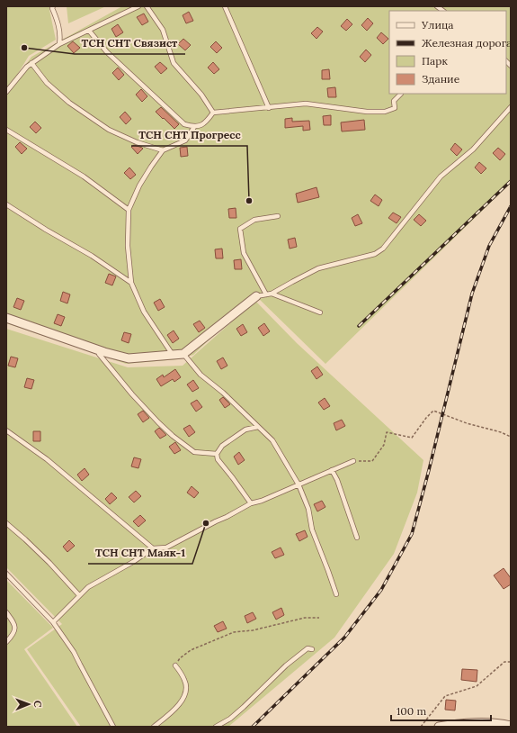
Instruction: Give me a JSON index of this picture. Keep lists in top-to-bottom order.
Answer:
{
  "places": ["ТСН СНТ Связист", "ТСН СНТ Прогресс", "ТСН СНТ Маяк-1"],
  "legend": [
    "Улица",
    "Железная дорога",
    "Парк",
    "Здание"
  ],
  "scale_bar": "100 m",
  "north": "right"
}
